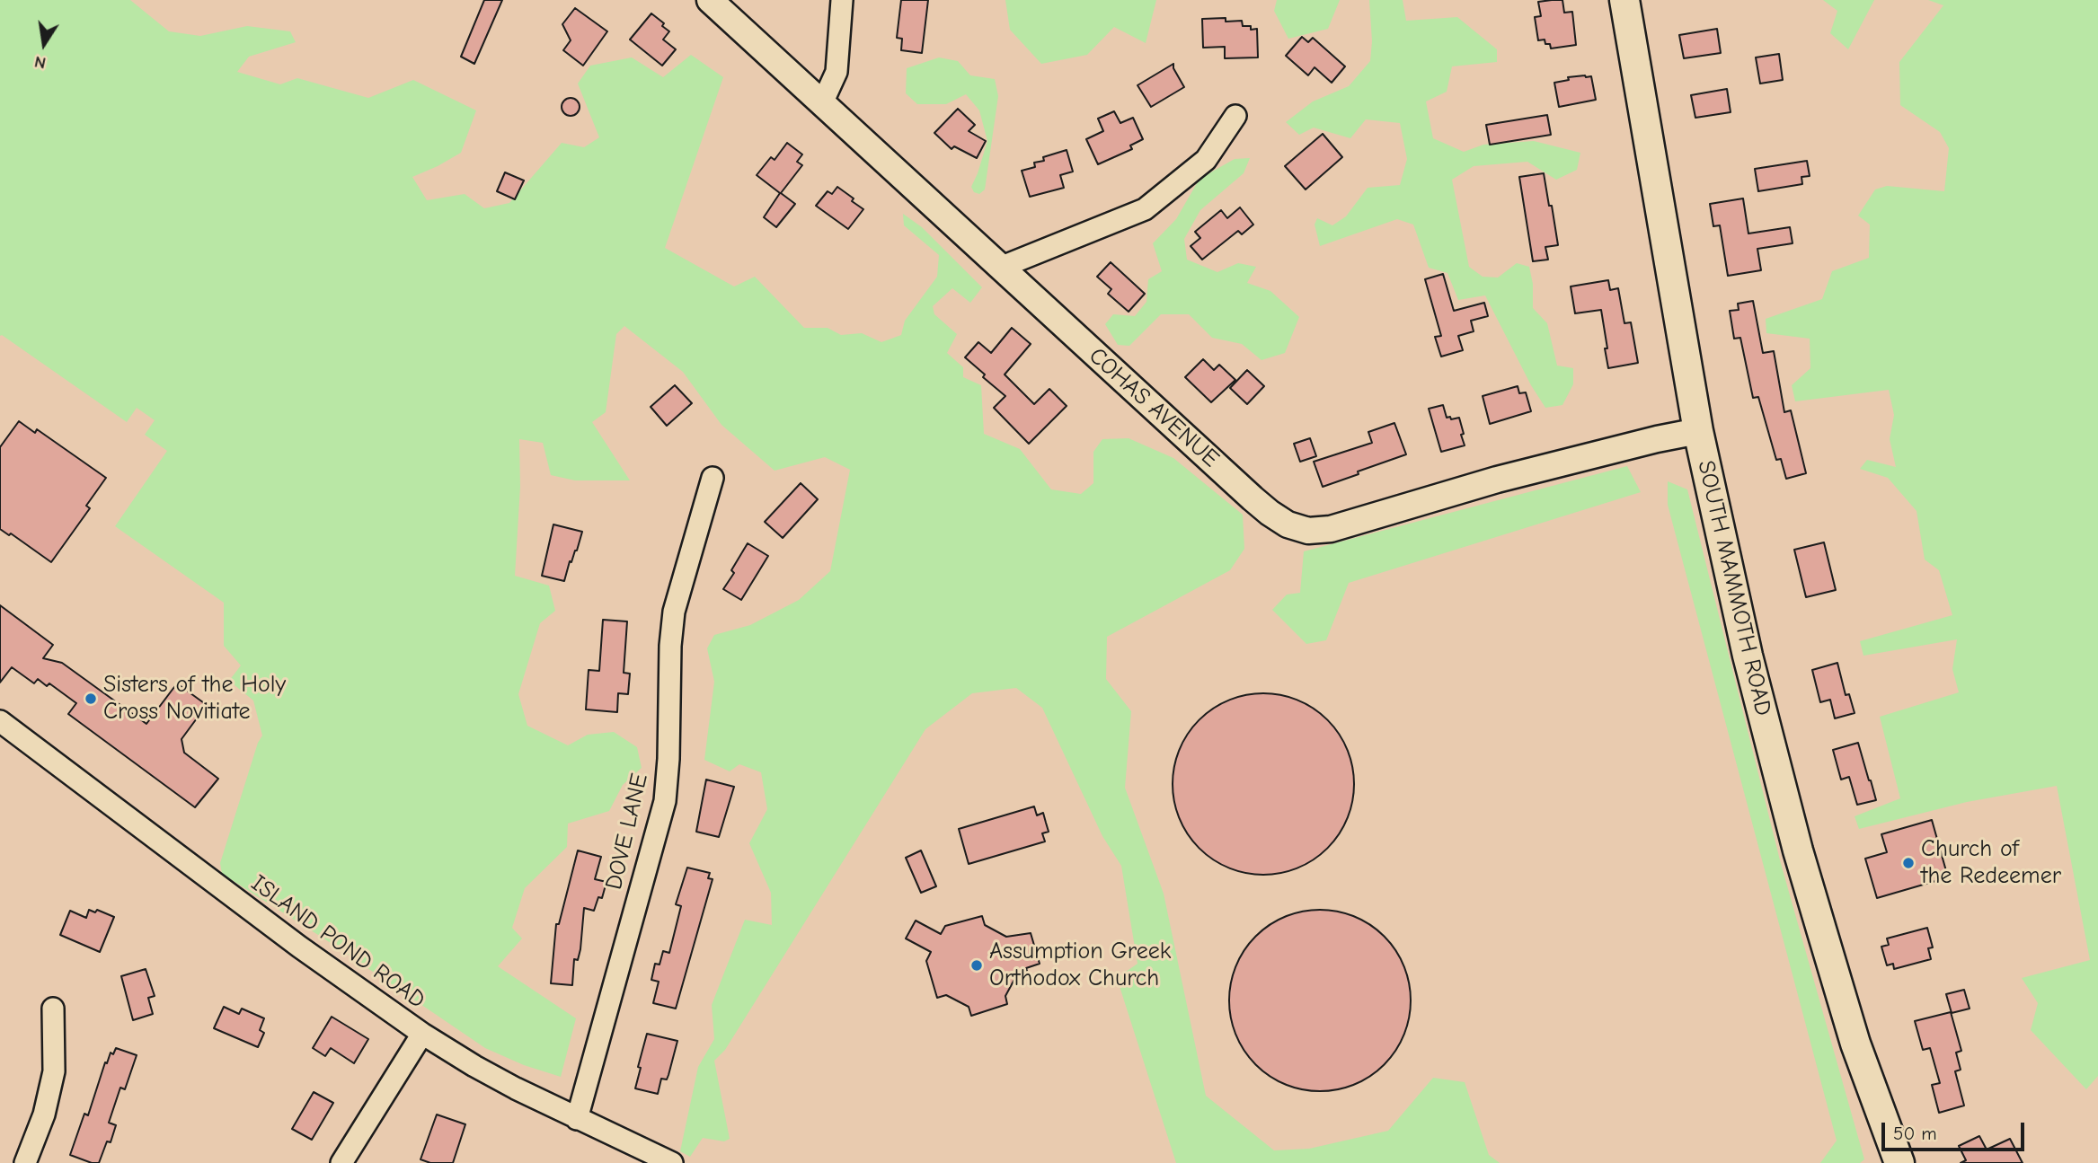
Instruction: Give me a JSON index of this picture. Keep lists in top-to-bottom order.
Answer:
{
  "streets": {
    "main road": ["SOUTH MAMMOTH ROAD"],
    "street": ["COHAS AVENUE", "DOVE LANE", "ISLAND POND ROAD"]
  },
  "crossings": [
    ["COHAS AVENUE", "SOUTH MAMMOTH ROAD"],
    ["DOVE LANE", "ISLAND POND ROAD"]
  ],
  "places": ["Sisters of the Holy Cross Novitiate", "Church of the Redeemer", "Assumption Greek Orthodox Church"],
  "scale_bar": "50 m",
  "north": "bottom"
}
